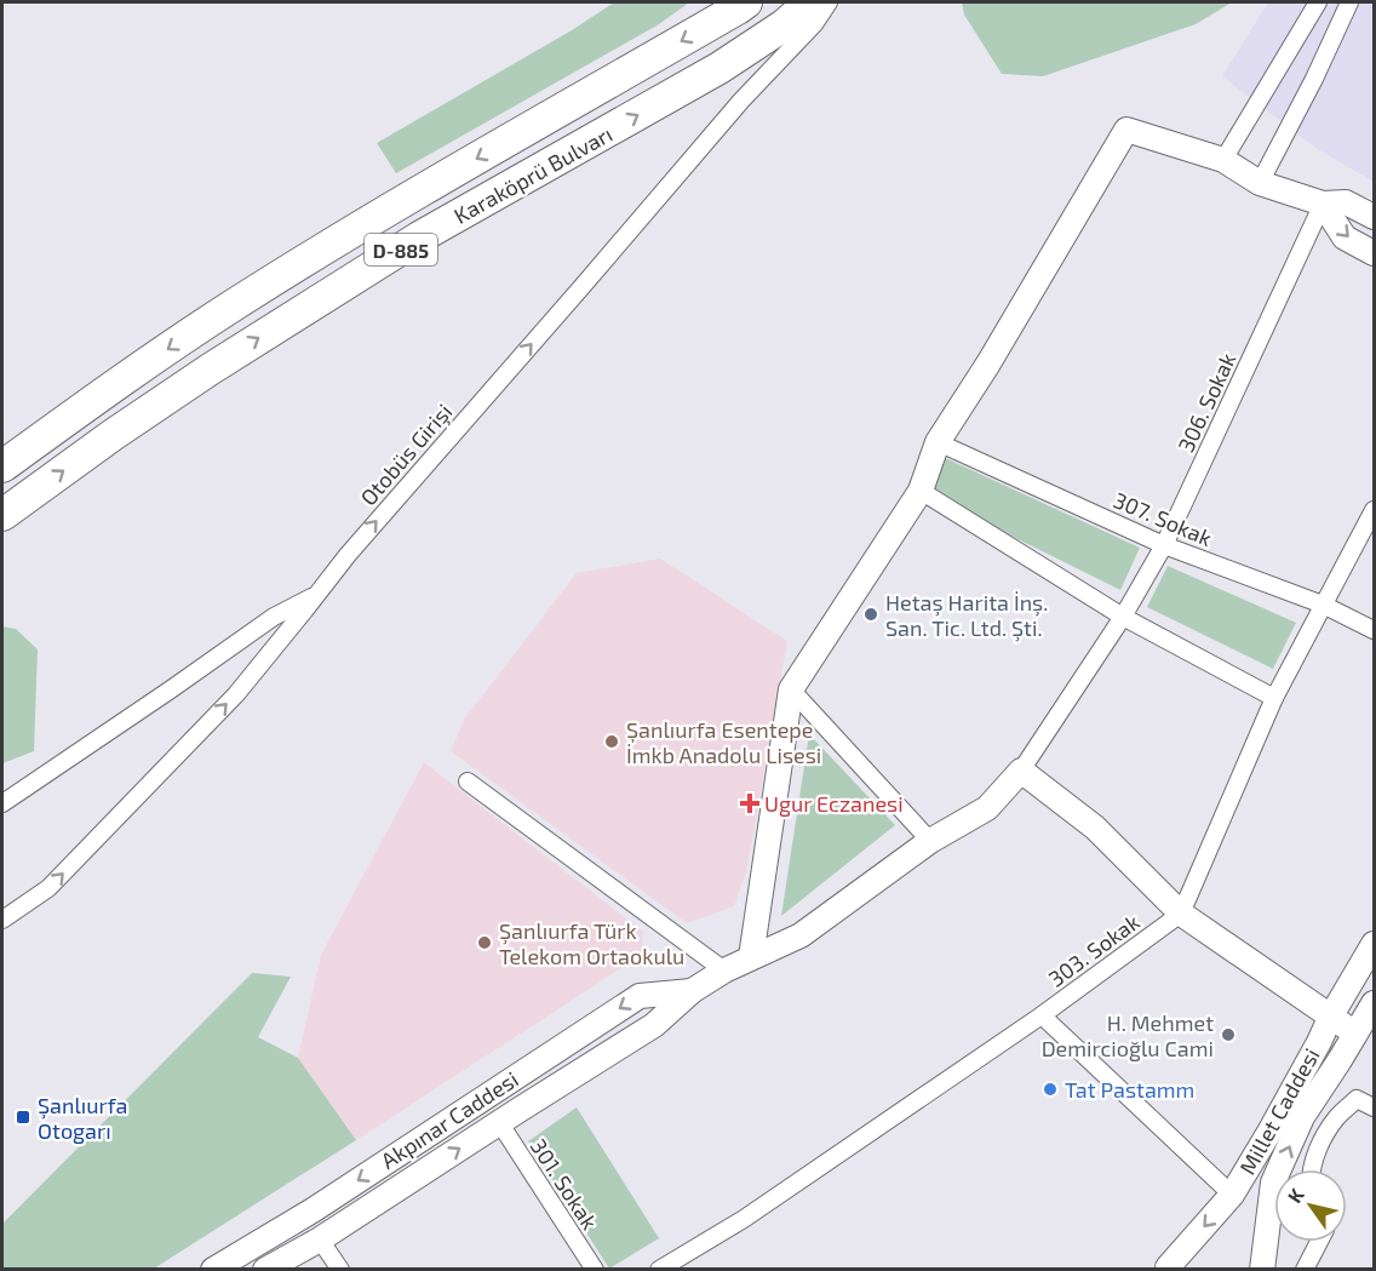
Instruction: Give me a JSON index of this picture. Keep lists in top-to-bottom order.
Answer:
{
  "streets": {
    "highway": ["Karaköprü Bulvarı", "D-885"],
    "street": [
      "306. Sokak",
      "Otobüs Girişi",
      "307. Sokak",
      "303. Sokak",
      "Millet Caddesi",
      "Akpınar Caddesi",
      "301. Sokak"
    ]
  },
  "crossings": [
    ["306. Sokak", "307. Sokak"],
    ["306. Sokak", "Akpınar Caddesi"],
    ["Akpınar Caddesi", "301. Sokak"]
  ],
  "places": {
    "other": [
      "Hetaş Harita İnş. San. Tic. Ltd. Şti.",
      "Şanlıurfa Esentepe İmkb Anadolu Lisesi",
      "Şanlıurfa Türk Telekom Ortaokulu",
      "H. Mehmet Demircioğlu Cami",
      "Tat Pastamm"
    ],
    "health": ["Ugur Eczanesi"],
    "transit": ["Şanlıurfa Otogarı"]
  },
  "north": "top left"
}
